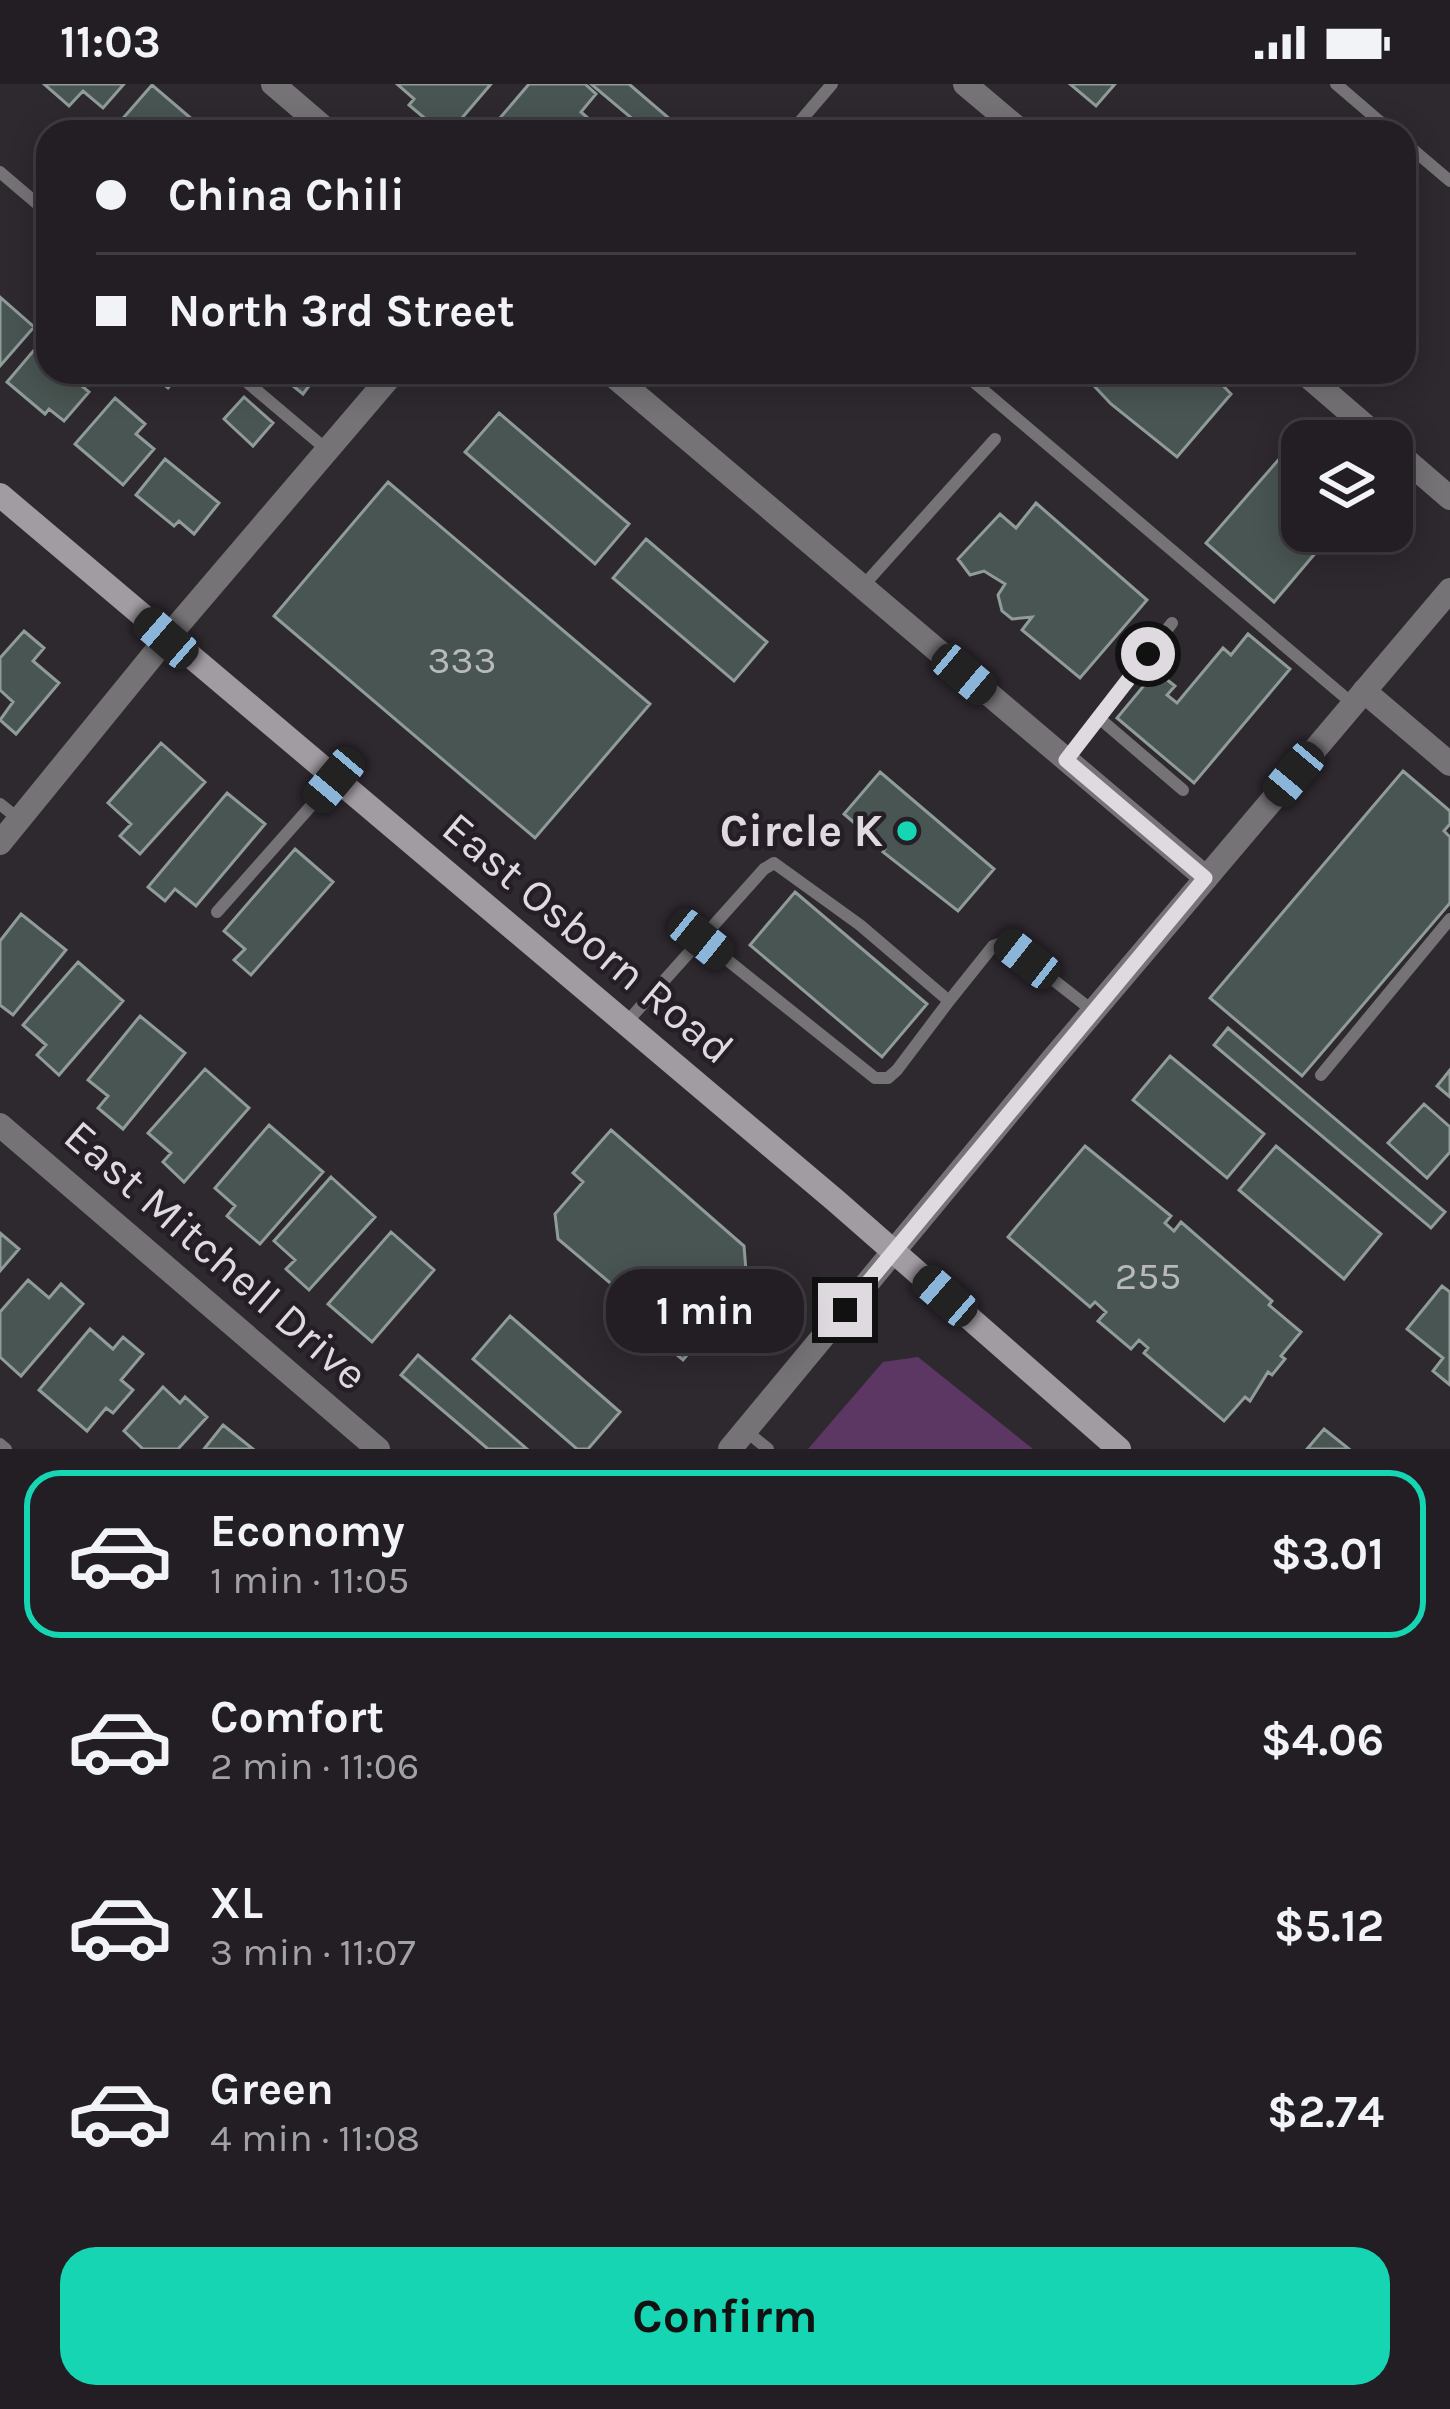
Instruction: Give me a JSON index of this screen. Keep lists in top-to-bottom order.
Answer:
{
  "streets": {
    "main road": ["East Osborn Road"],
    "street": ["East Mitchell Drive"]
  },
  "places": ["Circle K"],
  "house_numbers": ["333", "255"],
  "page": {
    "status": "11:03",
    "banner": ["China Chili", "North 3rd Street"],
    "bubble": "1 min",
    "list": [
      {
        "name": "Economy",
        "note": "1 min · 11:05",
        "value": "$3.01"
      },
      {
        "name": "Comfort",
        "note": "2 min · 11:06",
        "value": "$4.06"
      },
      {
        "name": "XL",
        "note": "3 min · 11:07",
        "value": "$5.12"
      },
      {
        "name": "Green",
        "note": "4 min · 11:08",
        "value": "$2.74"
      }
    ],
    "buttons": "Confirm"
  }
}
